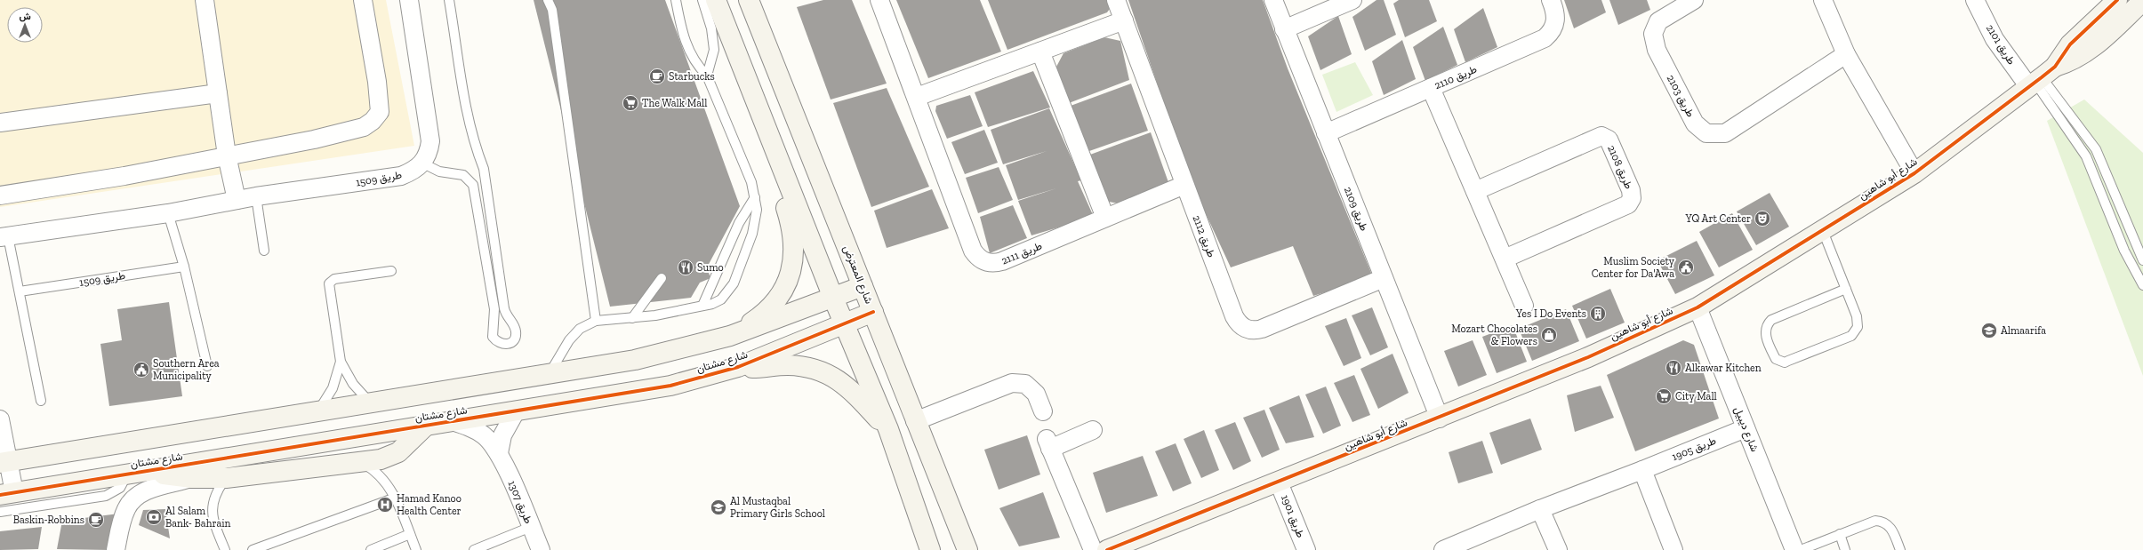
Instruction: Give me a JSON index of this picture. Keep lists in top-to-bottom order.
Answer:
{
  "streets": {
    "street": [
      "طريق 2101",
      "طريق 2110",
      "طريق 2103",
      "طريق 2108",
      "طريق 1509",
      "شارع أبو شاهين",
      "طريق 2109",
      "طريق 2112",
      "طريق 2111",
      "شارع المعترض",
      "شارع مشتان",
      "شارع ديبيل",
      "طريق 1905",
      "طريق 1307",
      "طريق 1901"
    ]
  },
  "crossings": [
    ["طريق 2101", "شارع أبو شاهين"],
    ["طريق 2110", "طريق 2109"],
    ["شارع أبو شاهين", "طريق 2109"],
    ["شارع أبو شاهين", "شارع ديبيل"],
    ["شارع أبو شاهين", "طريق 1901"],
    ["طريق 2109", "طريق 2112"],
    ["طريق 2112", "طريق 2111"],
    ["شارع المعترض", "شارع مشتان"],
    ["شارع مشتان", "طريق 1307"],
    ["شارع ديبيل", "طريق 1905"]
  ],
  "places": {
    "cafe": ["Starbucks", "Baskin-Robbins"],
    "supermarket": ["The Walk Mall", "City Mall"],
    "theatre": ["YQ Art Center"],
    "restaurant": ["Sumo", "Alkawar Kitchen"],
    "public building": ["Muslim Society Center for Da'Awa", "Southern Area Municipality"],
    "building": ["Yes I Do Events"],
    "school or university": ["Almaarifa", "Al Mustaqbal Primary Girls School"],
    "shop": ["Mozart Chocolates & Flowers"],
    "hospital": ["Hamad Kanoo Health Center"],
    "bank": ["Al Salam Bank- Bahrain"]
  },
  "north": "top"
}
